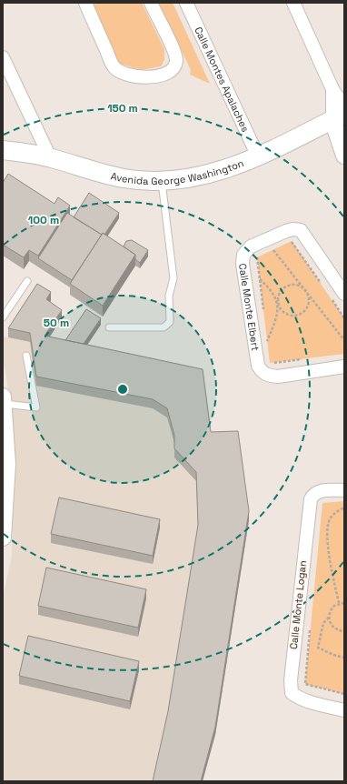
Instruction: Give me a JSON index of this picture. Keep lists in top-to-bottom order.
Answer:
{
  "streets": {
    "main road": ["Avenida George Washington"],
    "street": ["Calle Montes Apalaches", "Calle Monte Elbert", "Calle Monte Logan"]
  },
  "crossings": [
    ["Calle Montes Apalaches", "Avenida George Washington"]
  ],
  "rings": ["150 m", "100 m", "50 m"]
}
